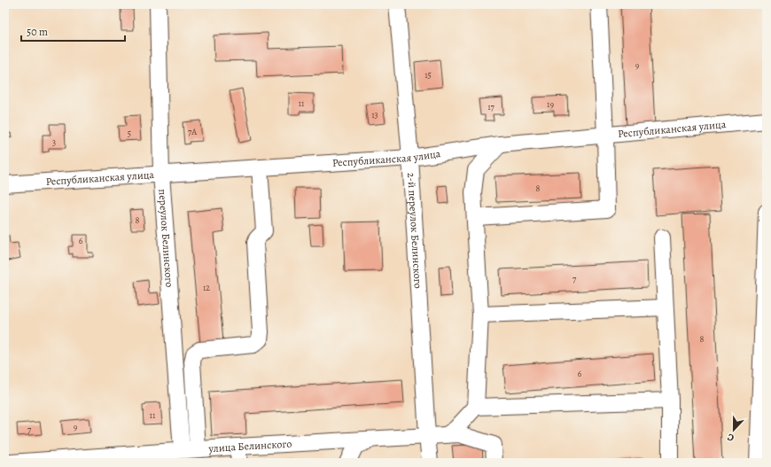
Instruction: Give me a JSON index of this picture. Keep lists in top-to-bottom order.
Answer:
{
  "streets": {
    "street": [
      "Республиканская улица",
      "2-й переулок Белинского",
      "переулок Белинского",
      "улица Белинского"
    ]
  },
  "crossings": [
    ["Республиканская улица", "2-й переулок Белинского"],
    ["Республиканская улица", "переулок Белинского"],
    ["2-й переулок Белинского", "улица Белинского"],
    ["переулок Белинского", "улица Белинского"]
  ],
  "house_numbers": [
    "9",
    "15",
    "11",
    "19",
    "17",
    "13",
    "7А",
    "5",
    "3",
    "8",
    "8",
    "6",
    "7",
    "12",
    "8",
    "6",
    "11",
    "9",
    "7"
  ],
  "scale_bar": "50 m",
  "north": "bottom"
}
